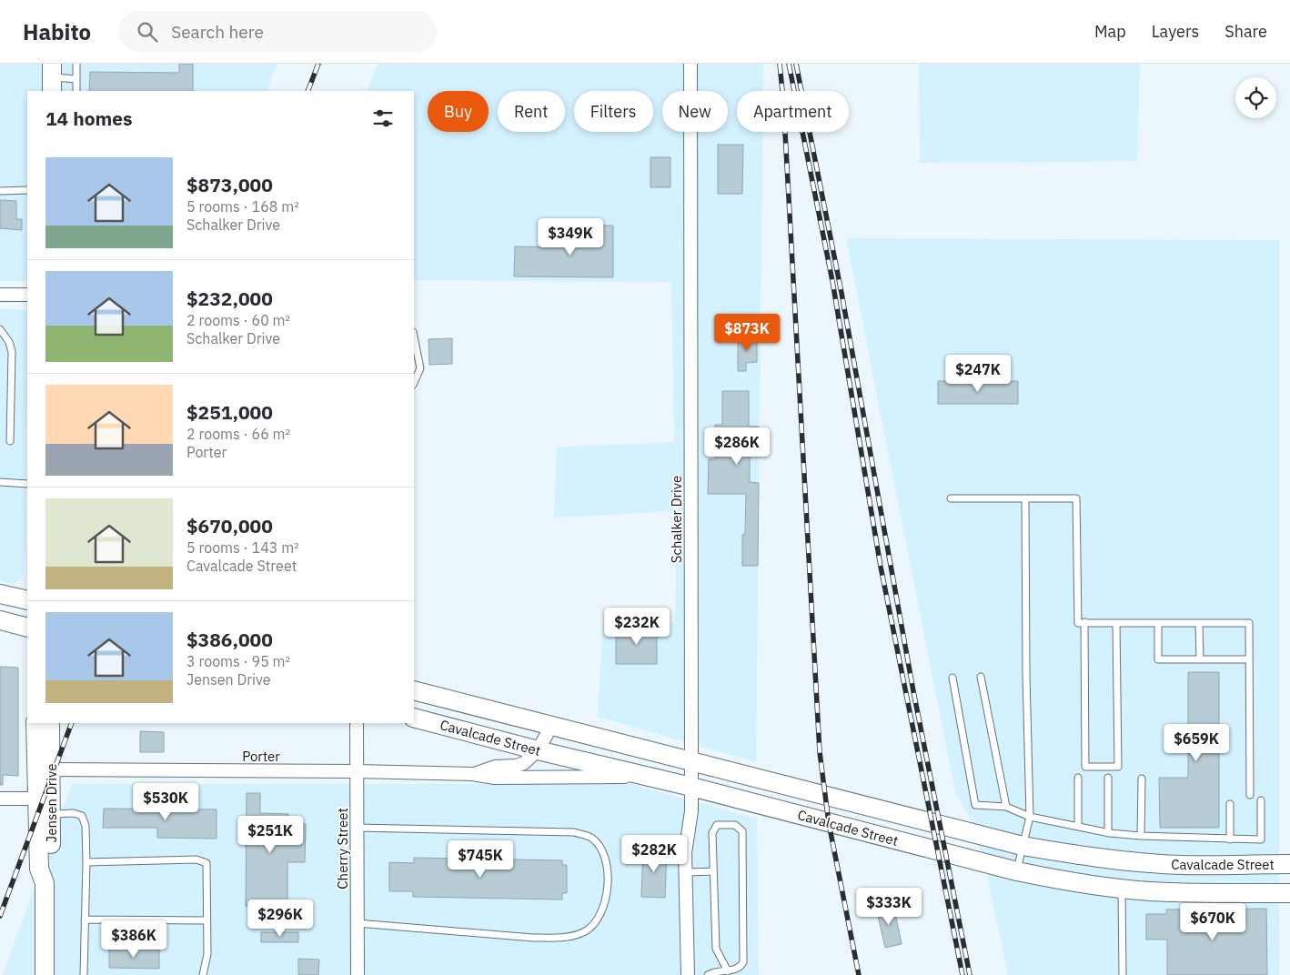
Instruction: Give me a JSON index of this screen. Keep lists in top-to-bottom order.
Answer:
{
  "streets": {
    "main road": ["Cavalcade Street", "Jensen Drive"],
    "street": ["Schalker Drive", "Porter", "Cherry Street"]
  },
  "crossings": [
    ["Schalker Drive", "Cavalcade Street"],
    ["Cavalcade Street", "Porter"],
    ["Porter", "Jensen Drive"],
    ["Porter", "Cherry Street"]
  ],
  "page": {
    "header": "Habito",
    "search": "Search here",
    "nav": ["Map", "Layers", "Share"],
    "chip": [
      "Buy",
      "Rent",
      "Filters",
      "New",
      "Apartment"
    ],
    "heading": "14 homes",
    "list": [
      {
        "name": "$873,000",
        "note": "5 rooms · 168 m² · Schalker Drive"
      },
      {
        "name": "$232,000",
        "note": "2 rooms · 60 m² · Schalker Drive"
      },
      {
        "name": "$251,000",
        "note": "2 rooms · 66 m² · Porter"
      },
      {
        "name": "$670,000",
        "note": "5 rooms · 143 m² · Cavalcade Street"
      },
      {
        "name": "$386,000",
        "note": "3 rooms · 95 m² · Jensen Drive"
      }
    ],
    "price": [
      "$349K",
      "$873K",
      "$247K",
      "$286K",
      "$232K",
      "$659K",
      "$530K",
      "$251K",
      "$282K",
      "$745K",
      "$333K",
      "$296K",
      "$670K",
      "$386K"
    ]
  }
}
